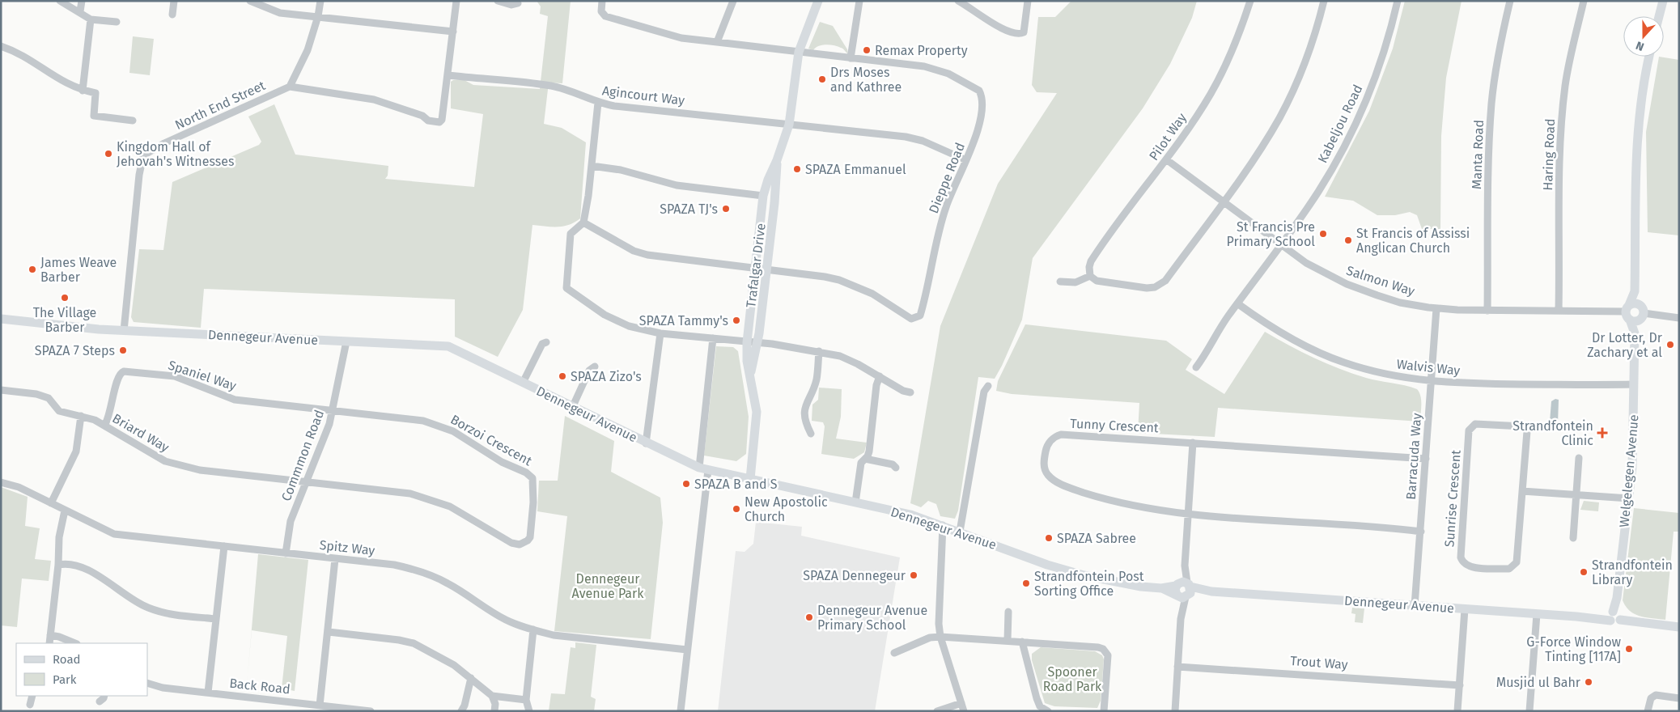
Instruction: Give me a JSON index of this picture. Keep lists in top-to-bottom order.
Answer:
{
  "streets": {
    "street": [
      "Agincourt Way",
      "North End Street",
      "Kabeljou Road",
      "Pilot Way",
      "Manta Road",
      "Haring Road",
      "Dieppe Road",
      "Trafalgar Drive",
      "Salmon Way",
      "Dennegeur Avenue",
      "Walvis Way",
      "Spaniel Way",
      "Tunny Crescent",
      "Briard Way",
      "Borzoi Crescent",
      "Commmon Road",
      "Barracuda Way",
      "Welgelegen Avenue",
      "Sunrise Crescent",
      "Spitz Way",
      "Trout Way",
      "Back Road"
    ]
  },
  "crossings": [
    ["Agincourt Way", "Dieppe Road"],
    ["Agincourt Way", "Trafalgar Drive"],
    ["North End Street", "Dennegeur Avenue"],
    ["Kabeljou Road", "Salmon Way"],
    ["Kabeljou Road", "Walvis Way"],
    ["Pilot Way", "Salmon Way"],
    ["Manta Road", "Salmon Way"],
    ["Haring Road", "Salmon Way"],
    ["Dieppe Road", "Trafalgar Drive"],
    ["Trafalgar Drive", "Dennegeur Avenue"],
    ["Salmon Way", "Barracuda Way"],
    ["Salmon Way", "Welgelegen Avenue"],
    ["Dennegeur Avenue", "Commmon Road"],
    ["Dennegeur Avenue", "Barracuda Way"],
    ["Dennegeur Avenue", "Welgelegen Avenue"],
    ["Walvis Way", "Barracuda Way"],
    ["Walvis Way", "Welgelegen Avenue"],
    ["Spaniel Way", "Briard Way"],
    ["Spaniel Way", "Borzoi Crescent"],
    ["Spaniel Way", "Commmon Road"],
    ["Tunny Crescent", "Barracuda Way"],
    ["Briard Way", "Borzoi Crescent"],
    ["Briard Way", "Commmon Road"],
    ["Borzoi Crescent", "Commmon Road"],
    ["Commmon Road", "Spitz Way"]
  ],
  "parks": ["Dennegeur Avenue Park", "Spooner Road Park"],
  "places": {
    "other": [
      "Remax Property",
      "Drs Moses and Kathree",
      "Kingdom Hall of Jehovah's Witnesses",
      "SPAZA Emmanuel",
      "SPAZA TJ's",
      "St Francis Pre Primary School",
      "St Francis of Assissi Anglican Church",
      "James Weave Barber",
      "The Village Barber",
      "SPAZA Tammy's",
      "Dr Lotter, Dr Zachary et al",
      "SPAZA 7 Steps",
      "SPAZA Zizo's",
      "SPAZA B and S",
      "New Apostolic Church",
      "SPAZA Sabree",
      "Strandfontein Library",
      "SPAZA Dennegeur",
      "Strandfontein Post Sorting Office",
      "Dennegeur Avenue Primary School",
      "G-Force Window Tinting [117A]",
      "Musjid ul Bahr"
    ],
    "health": ["Strandfontein Clinic"]
  },
  "legend": ["Road", "Park"],
  "north": "bottom"
}
